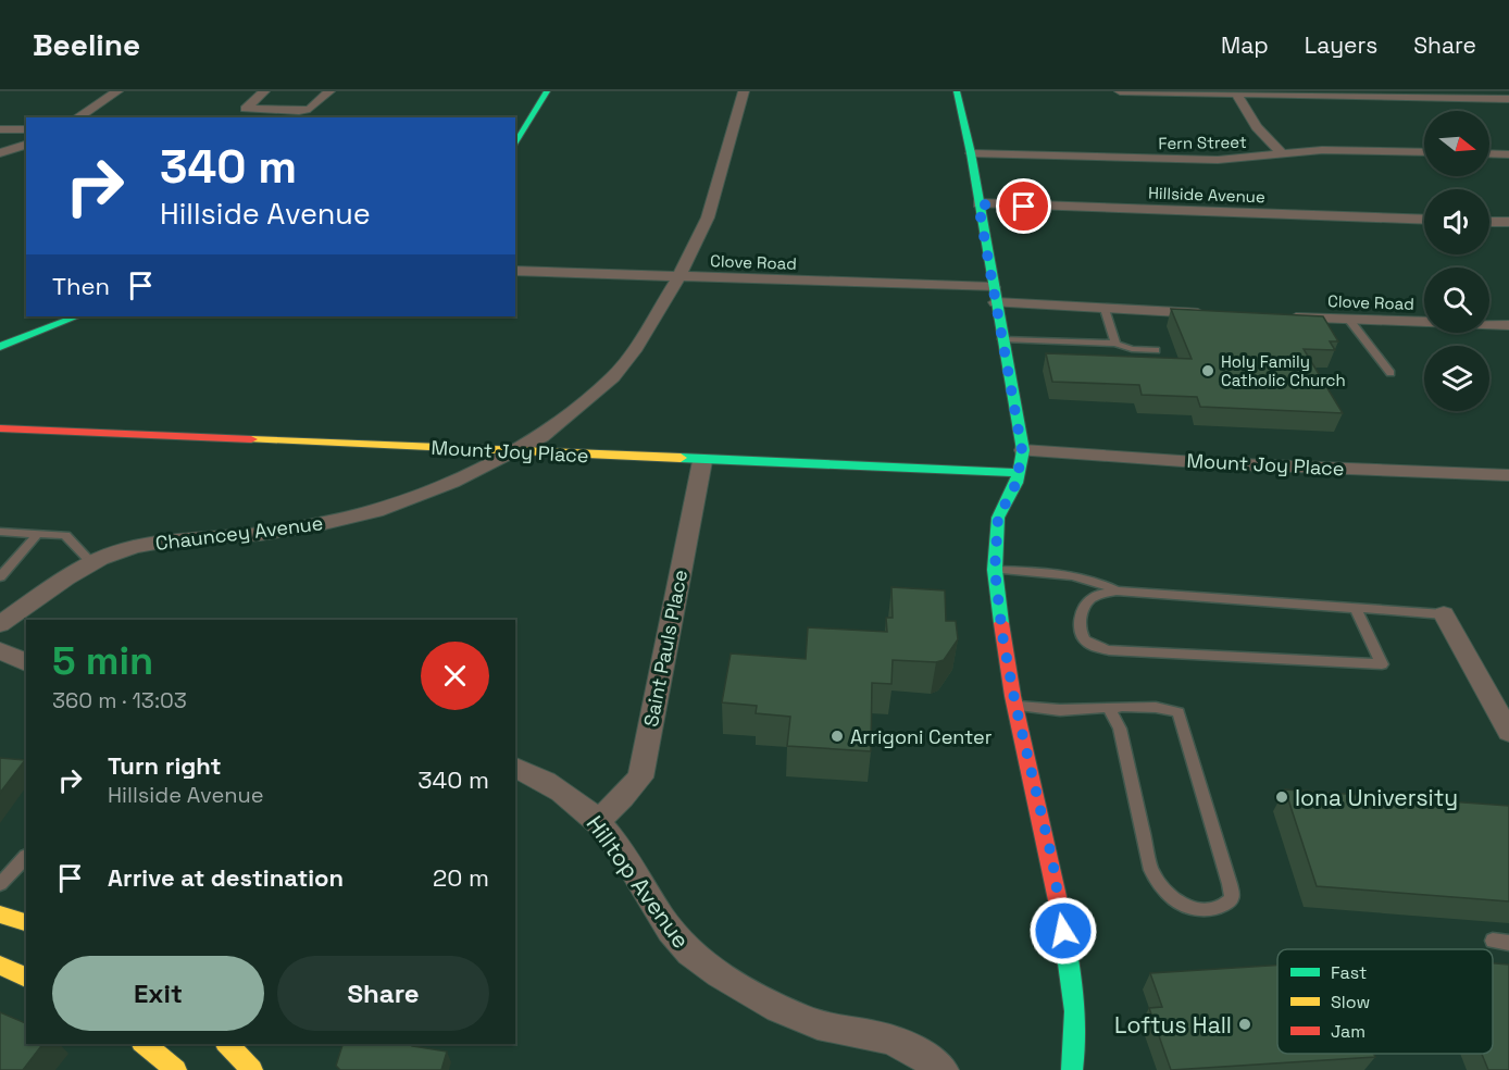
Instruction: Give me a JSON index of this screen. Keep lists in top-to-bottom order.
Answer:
{
  "streets": {
    "street": [
      "Fern Street",
      "Hillside Avenue",
      "Clove Road",
      "Mount Joy Place",
      "Chauncey Avenue",
      "Saint Pauls Place",
      "Hilltop Avenue"
    ]
  },
  "crossings": [
    ["Clove Road", "Chauncey Avenue"],
    ["Mount Joy Place", "Chauncey Avenue"],
    ["Mount Joy Place", "Saint Pauls Place"],
    ["Saint Pauls Place", "Hilltop Avenue"]
  ],
  "places": [
    "Holy Family Catholic Church",
    "Arrigoni Center",
    "Iona University",
    "Loftus Hall"
  ],
  "legend": ["Fast", "Slow", "Jam"],
  "north": "right",
  "page": {
    "header": "Beeline",
    "nav": ["Map", "Layers", "Share"],
    "turn": ["340 m", "Hillside Avenue"],
    "then": "Then",
    "heading": ["5 min", "360 m · 13:03"],
    "list": [
      {
        "name": "Turn right",
        "note": "Hillside Avenue",
        "value": "340 m"
      },
      {
        "name": "Arrive at destination",
        "value": "20 m"
      }
    ],
    "buttons": ["Exit", "Share"]
  }
}
